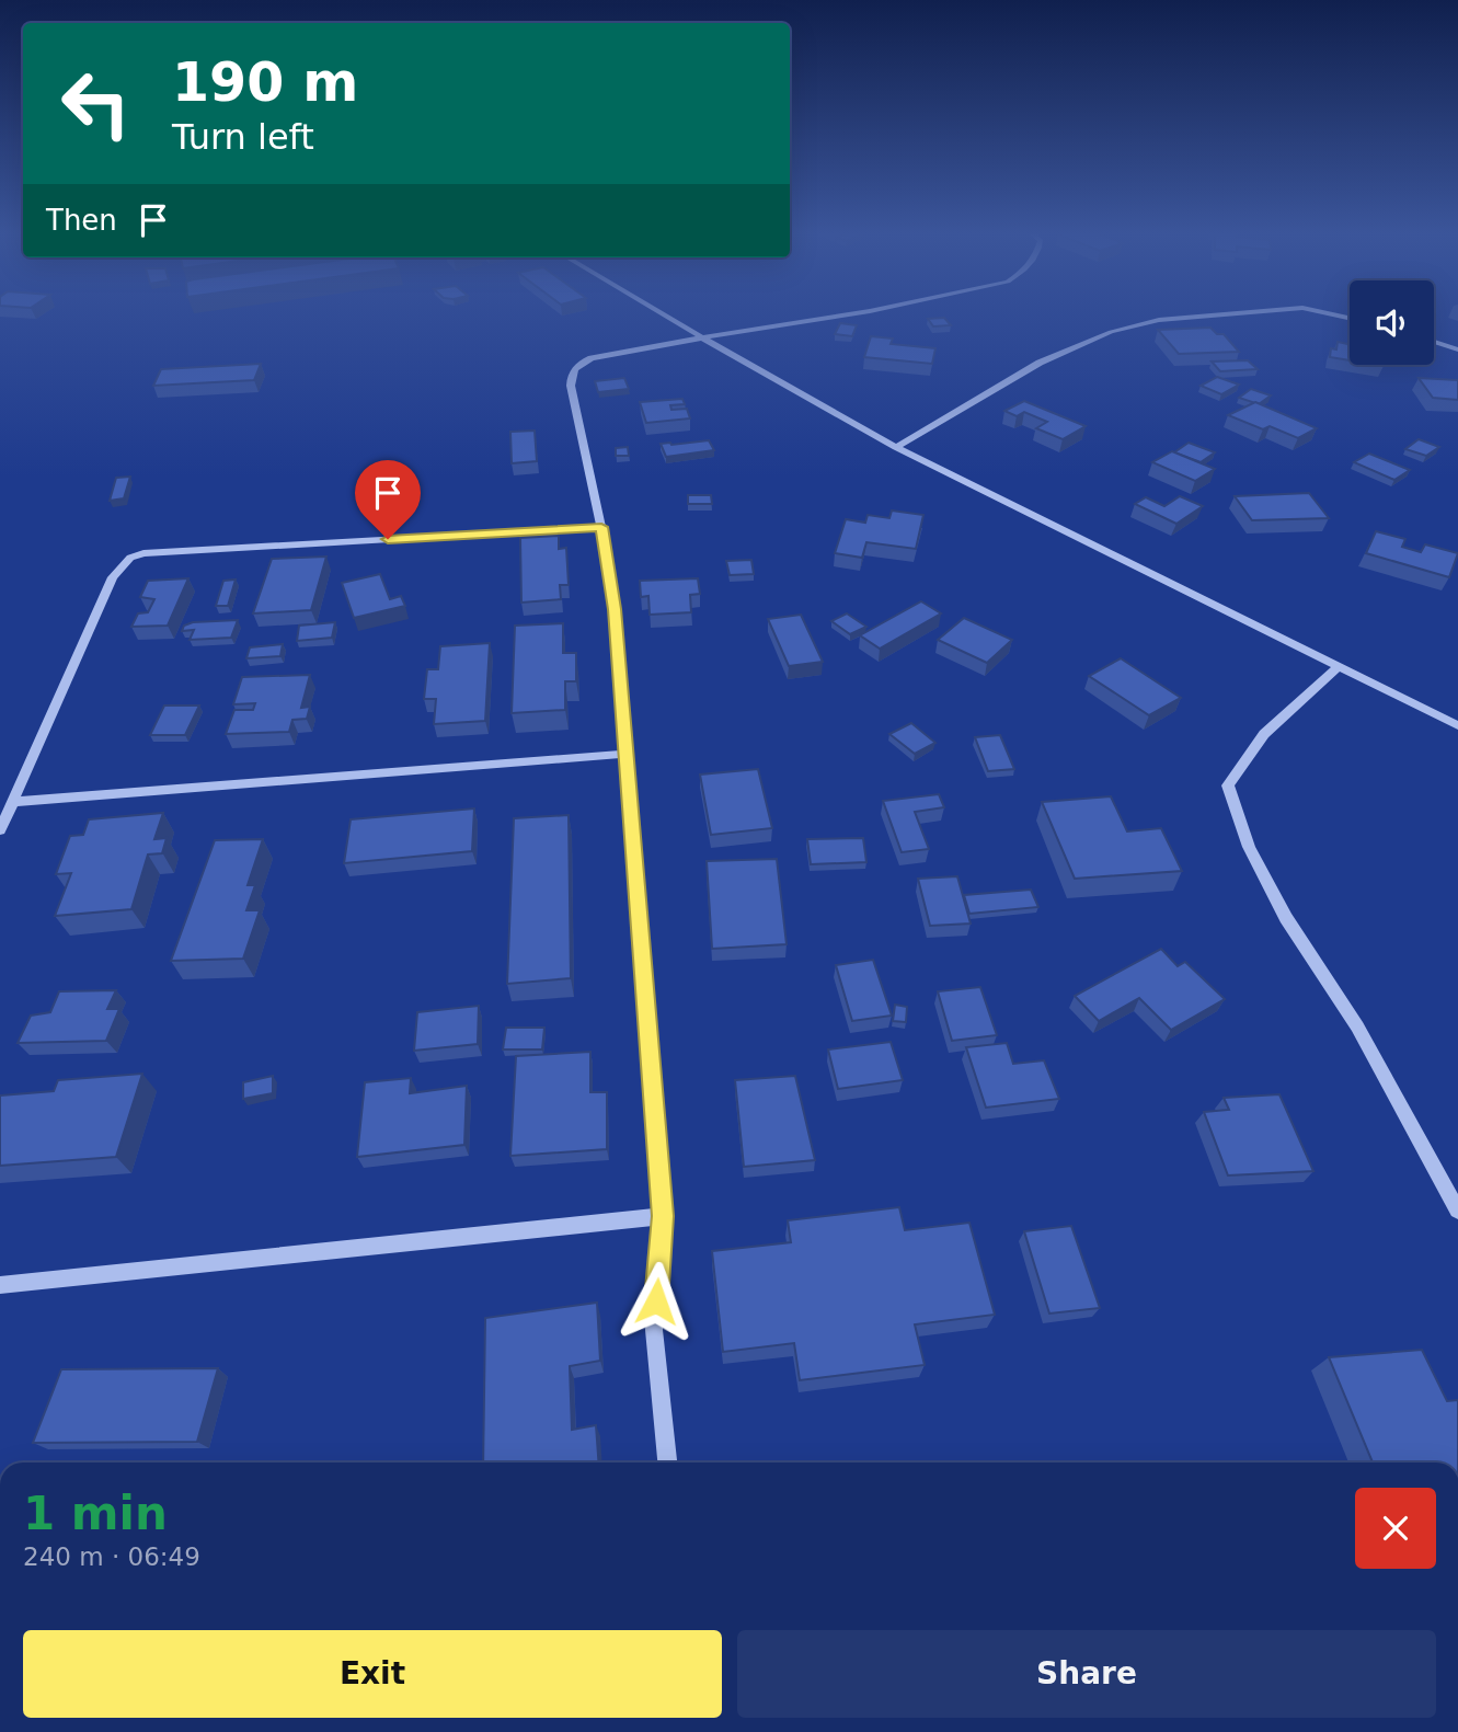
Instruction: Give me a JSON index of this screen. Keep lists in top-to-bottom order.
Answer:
{
  "page": {
    "turn": ["190 m", "Turn left"],
    "then": "Then",
    "heading": ["1 min", "240 m · 06:49"],
    "buttons": ["Exit", "Share"]
  }
}
